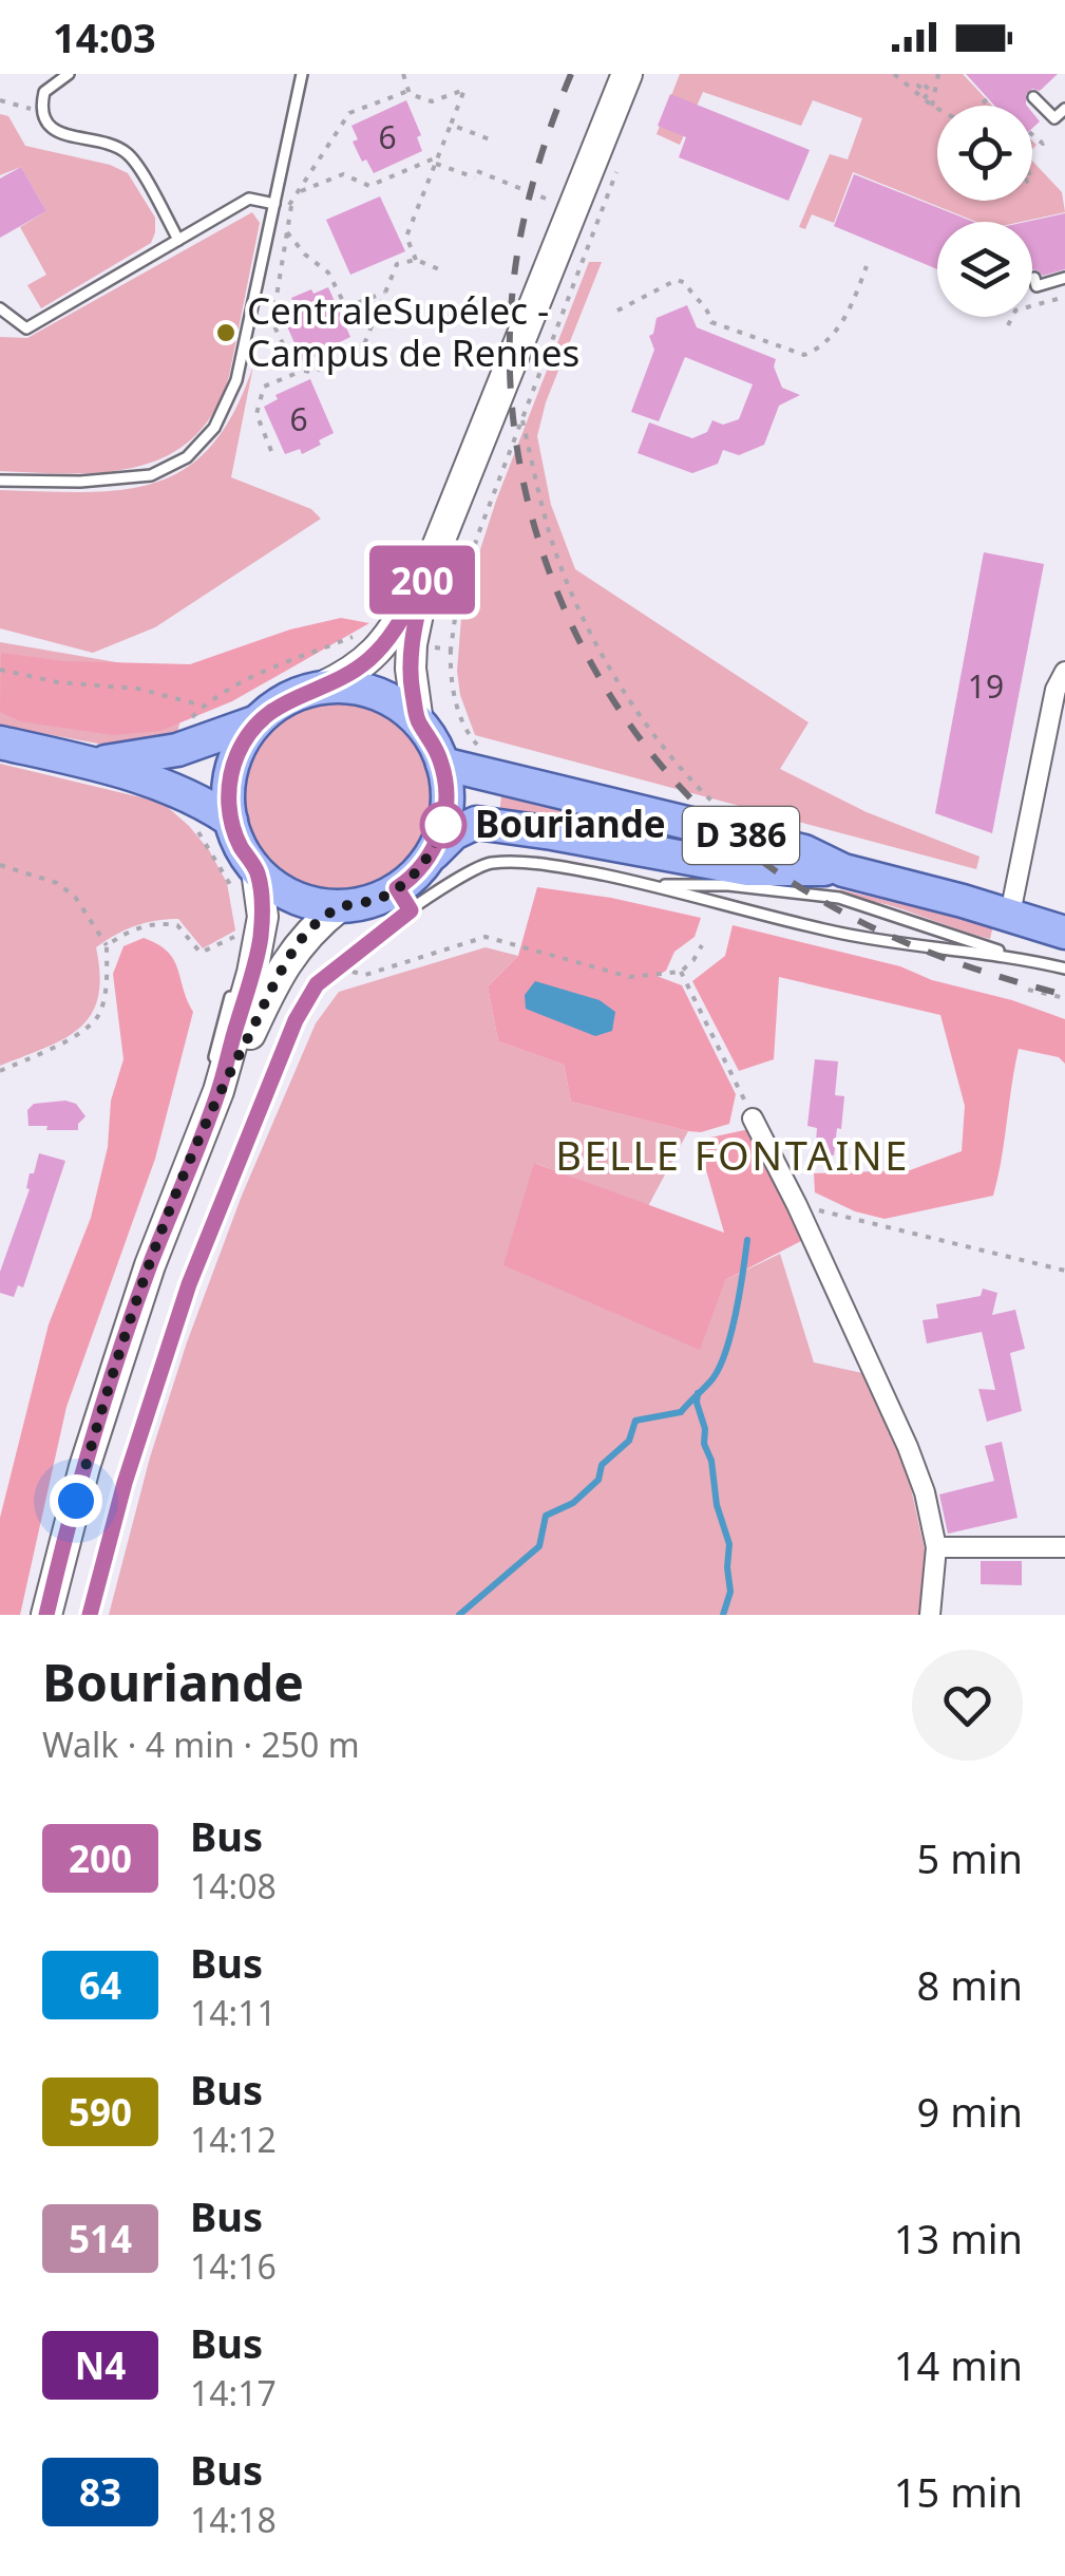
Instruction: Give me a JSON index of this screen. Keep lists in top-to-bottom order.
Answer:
{
  "streets": {
    "main road": ["D 386"]
  },
  "districts": ["BELLE FONTAINE"],
  "places": ["CentraleSupélec - Campus de Rennes", "Bouriande"],
  "lines": ["bus line 200"],
  "house_numbers": ["6", "6", "19"],
  "page": {
    "status": "14:03",
    "on_map": "200",
    "heading": ["Bouriande", "Walk · 4 min · 250 m"],
    "list": [
      {
        "mark": "200",
        "name": "Bus",
        "note": "14:08",
        "value": "5 min"
      },
      {
        "mark": "64",
        "name": "Bus",
        "note": "14:11",
        "value": "8 min"
      },
      {
        "mark": "590",
        "name": "Bus",
        "note": "14:12",
        "value": "9 min"
      },
      {
        "mark": "514",
        "name": "Bus",
        "note": "14:16",
        "value": "13 min"
      },
      {
        "mark": "N4",
        "name": "Bus",
        "note": "14:17",
        "value": "14 min"
      },
      {
        "mark": "83",
        "name": "Bus",
        "note": "14:18",
        "value": "15 min"
      }
    ]
  }
}
